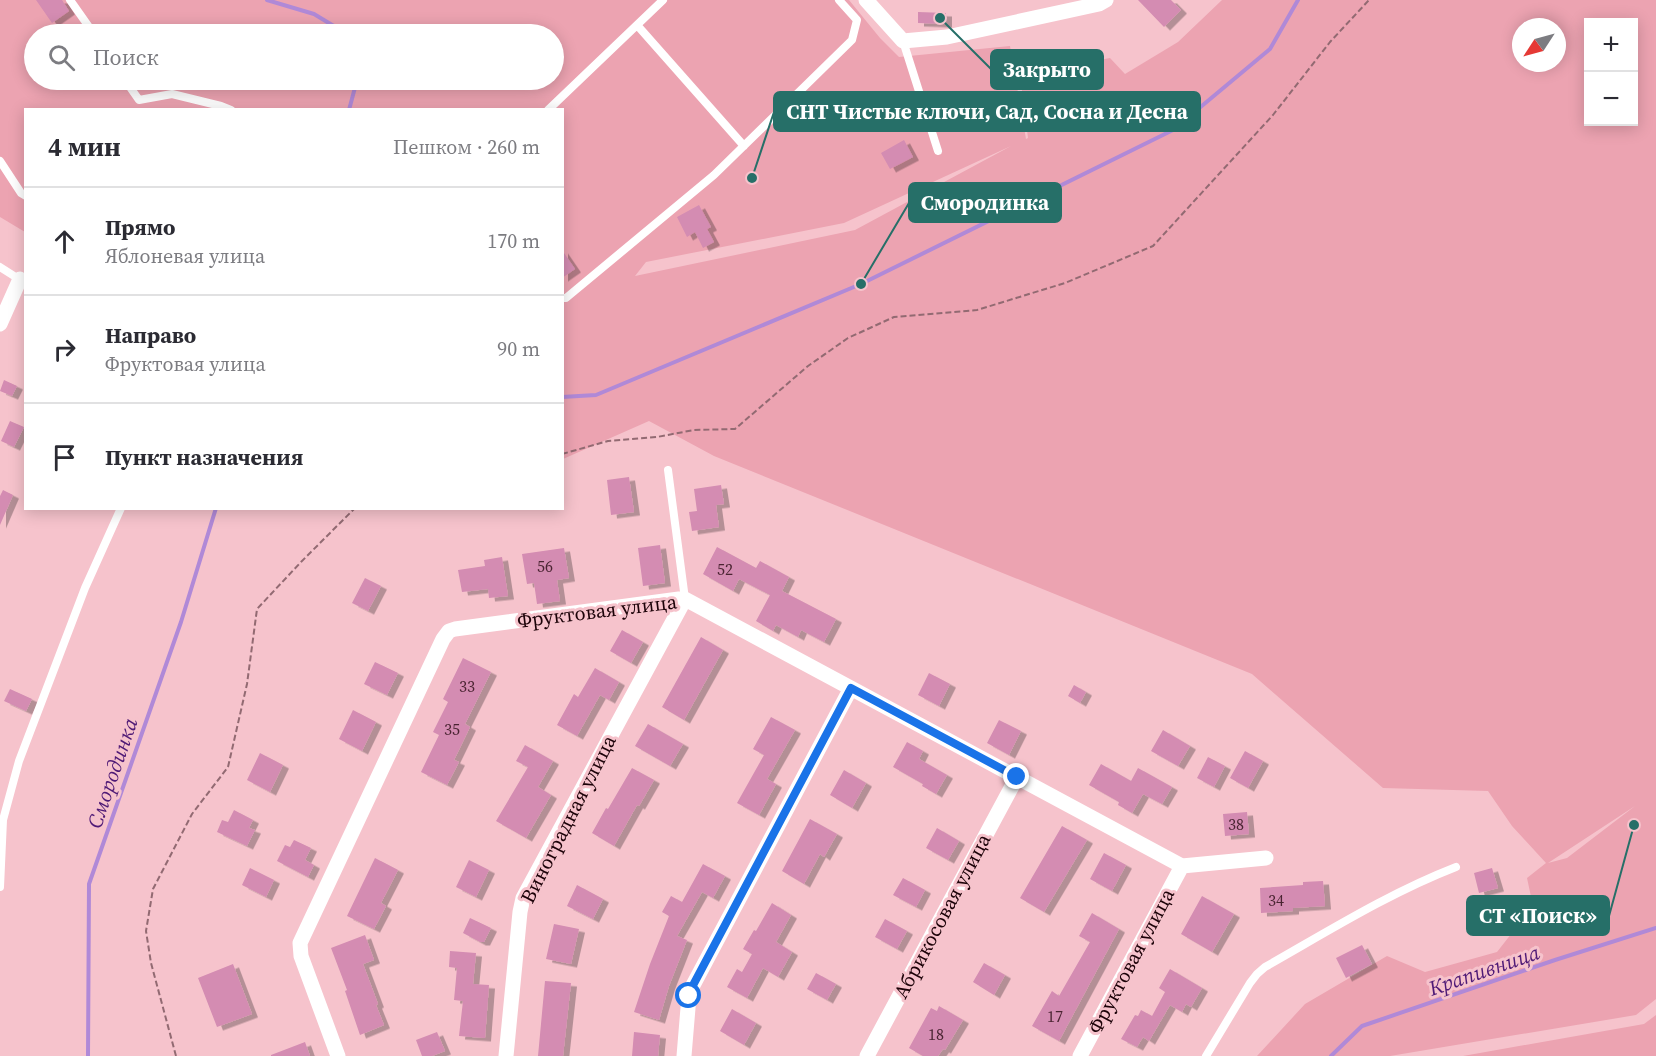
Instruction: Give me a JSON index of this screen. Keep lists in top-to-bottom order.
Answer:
{
  "streets": {
    "street": ["Фруктовая улица", "Виноградная улица", "Абрикосовая улица"]
  },
  "crossings": [
    ["Фруктовая улица", "Виноградная улица"],
    ["Фруктовая улица", "Абрикосовая улица"]
  ],
  "water": ["Смородинка", "Крапивница"],
  "places": [
    "Закрыто",
    "СНТ Чистые ключи, Сад, Сосна и Десна",
    "Смородинка",
    "СТ «Поиск»"
  ],
  "house_numbers": [
    "56",
    "52",
    "33",
    "35",
    "38",
    "34",
    "17",
    "18"
  ],
  "north": "bottom left",
  "page": {
    "map_buttons": ["+", "−"],
    "search": "Поиск",
    "heading": ["4 мин", "Пешком · 260 m"],
    "list": [
      ["Прямо", "Яблоневая улица", "170 m"],
      ["Направо", "Фруктовая улица", "90 m"],
      "Пункт назначения"
    ]
  }
}
